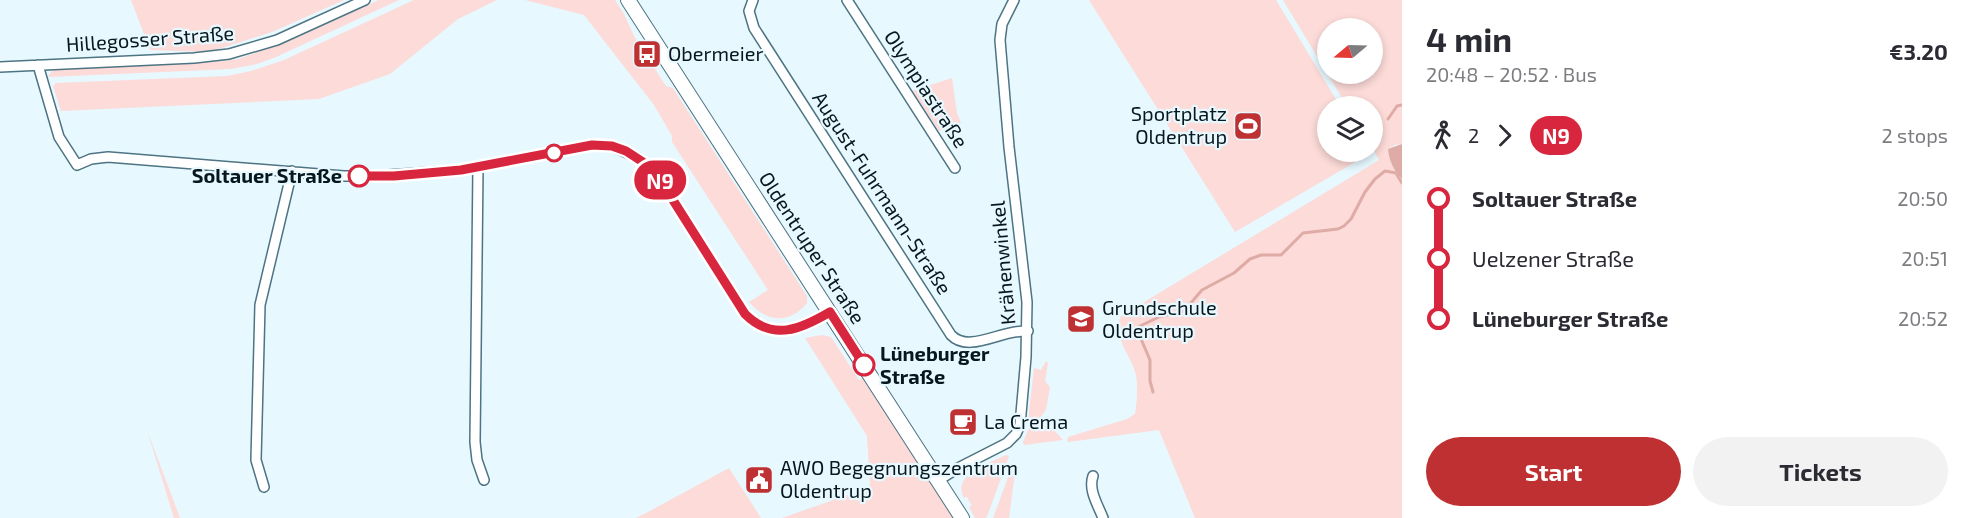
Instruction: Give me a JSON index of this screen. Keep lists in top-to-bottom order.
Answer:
{
  "streets": {
    "street": [
      "Hillegosser Straße",
      "Olympiastraße",
      "August-Fuhrmann-Straße",
      "Oldentruper Straße",
      "Krähenwinkel"
    ]
  },
  "crossings": [
    ["August-Fuhrmann-Straße", "Krähenwinkel"],
    ["Oldentruper Straße", "Krähenwinkel"]
  ],
  "places": {
    "bus stop": ["Obermeier"],
    "sports": ["Sportplatz Oldentrup"],
    "other": ["Soltauer Straße", "Lüneburger Straße"],
    "school or university": ["Grundschule Oldentrup"],
    "cafe": ["La Crema"],
    "public building": ["AWO Begegnungszentrum Oldentrup"]
  },
  "lines": ["bus line N9"],
  "north": "left",
  "page": {
    "on_map": "N9",
    "heading": ["4 min", "20:48 – 20:52 · Bus", "€3.20"],
    "legs": ["2", "N9", "2 stops"],
    "list": [
      {
        "name": "Soltauer Straße",
        "value": "20:50"
      },
      {
        "name": "Uelzener Straße",
        "value": "20:51"
      },
      {
        "name": "Lüneburger Straße",
        "value": "20:52"
      }
    ],
    "buttons": ["Start", "Tickets"]
  }
}
